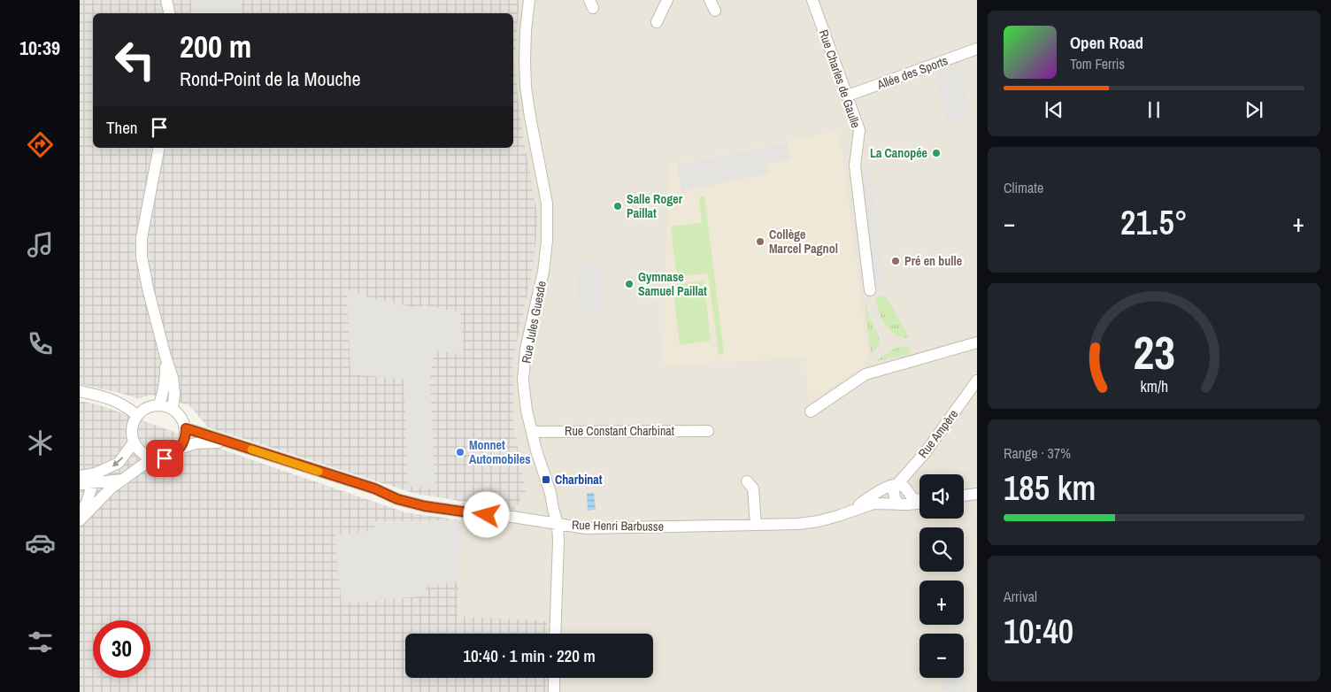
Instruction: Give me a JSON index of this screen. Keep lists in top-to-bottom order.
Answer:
{
  "streets": {
    "street": [
      "Allée des Sports",
      "Rue Charles de Gaulle",
      "Rue Jules Guesde",
      "Rue Constant Charbinat",
      "Rue Ampère",
      "Rue Henri Barbusse"
    ]
  },
  "crossings": [
    ["Allée des Sports", "Rue Charles de Gaulle"],
    ["Rue Jules Guesde", "Rue Constant Charbinat"],
    ["Rue Jules Guesde", "Rue Henri Barbusse"],
    ["Rue Ampère", "Rue Henri Barbusse"]
  ],
  "places": {
    "other": [
      "La Canopée",
      "Salle Roger Paillat",
      "Collège Marcel Pagnol",
      "Pré en bulle",
      "Gymnase Samuel Paillat",
      "Monnet Automobiles"
    ],
    "transit": ["Charbinat"]
  },
  "page": {
    "tabs": "10:39",
    "turn": ["200 m", "Rond-Point de la Mouche"],
    "song": ["Open Road", "Tom Ferris"],
    "then": "Then",
    "tile": [
      "Climate",
      ["Range · 37%", "185 km"],
      ["Arrival", "10:40"]
    ],
    "heat": ["−", "21.5°", "+"],
    "map_buttons": ["+", "−"],
    "limit": "30",
    "trip": "10:40 · 1 min · 220 m",
    "gauge": ["23", "km/h"]
  }
}
